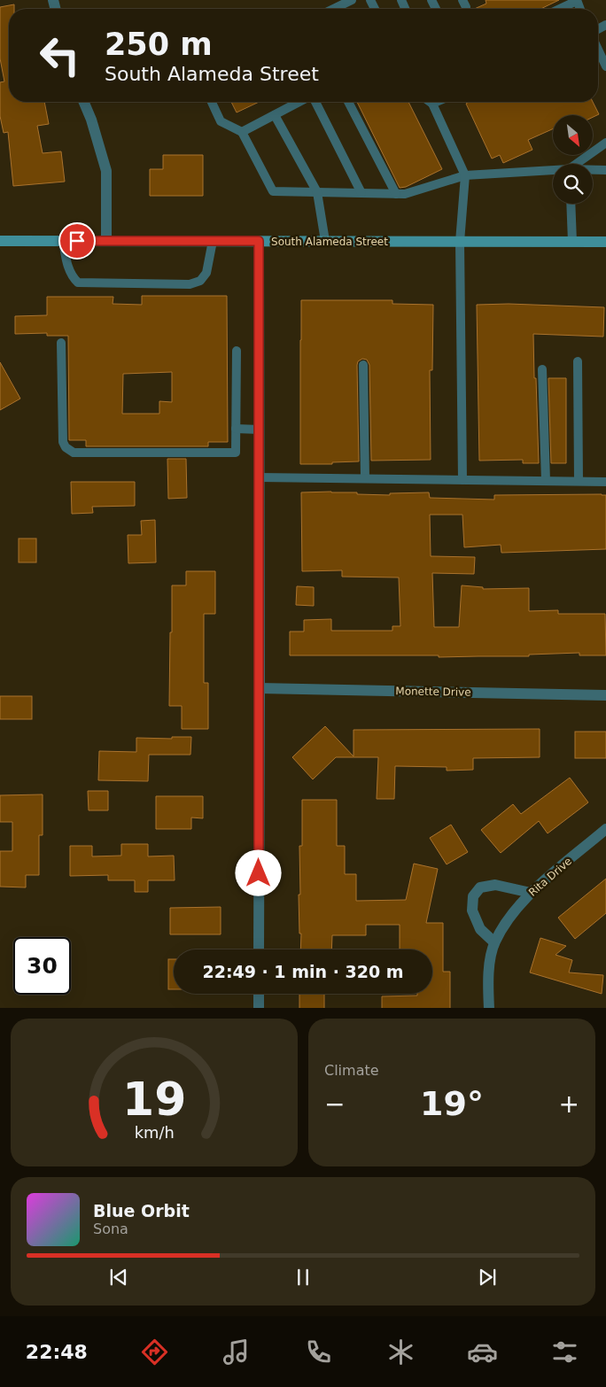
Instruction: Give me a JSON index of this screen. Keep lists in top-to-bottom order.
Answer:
{
  "streets": {
    "main road": ["South Alameda Street"],
    "street": ["Monette Drive", "Rita Drive"]
  },
  "north": "bottom right",
  "page": {
    "turn": ["250 m", "South Alameda Street"],
    "limit": "30",
    "trip": "22:49 · 1 min · 320 m",
    "tile": "Climate",
    "heat": ["−", "19°", "+"],
    "song": ["Blue Orbit", "Sona"],
    "tabs": "22:48",
    "gauge": ["19", "km/h"]
  }
}
